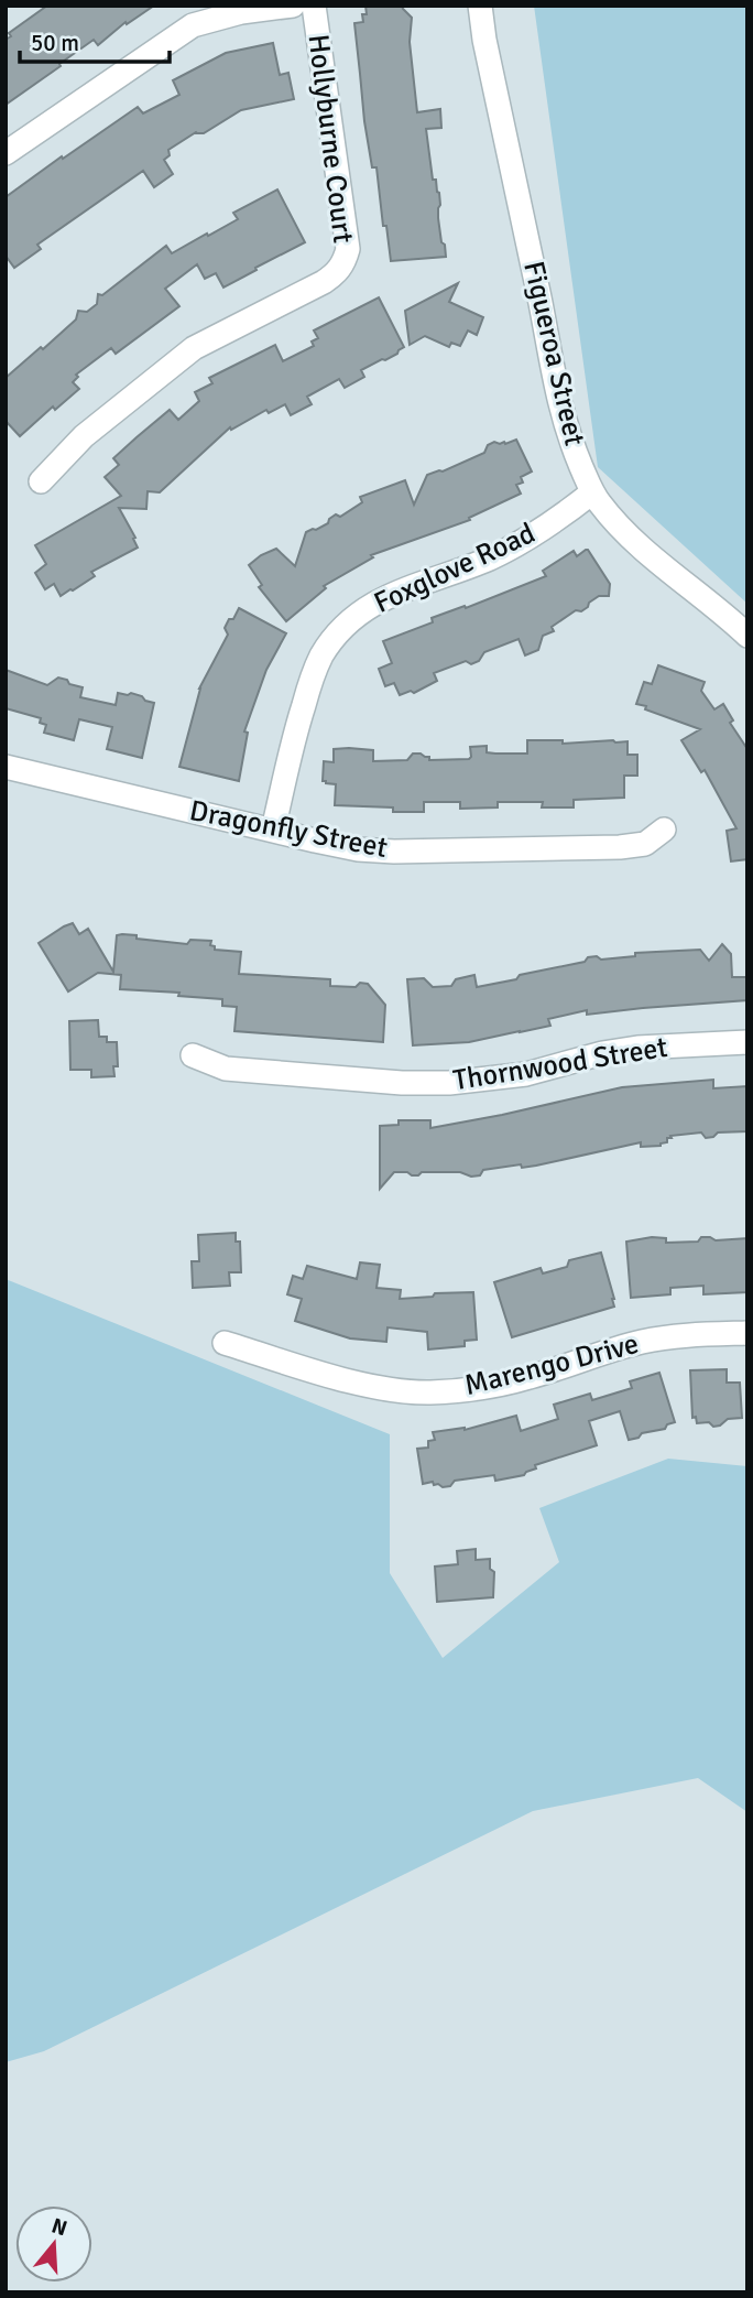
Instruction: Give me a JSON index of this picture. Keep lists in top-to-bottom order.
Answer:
{
  "streets": {
    "street": [
      "Hollyburne Court",
      "Figueroa Street",
      "Foxglove Road",
      "Dragonfly Street",
      "Thornwood Street",
      "Marengo Drive"
    ]
  },
  "crossings": [
    ["Figueroa Street", "Foxglove Road"],
    ["Foxglove Road", "Dragonfly Street"]
  ],
  "scale_bar": "50 m",
  "north": "top"
}
